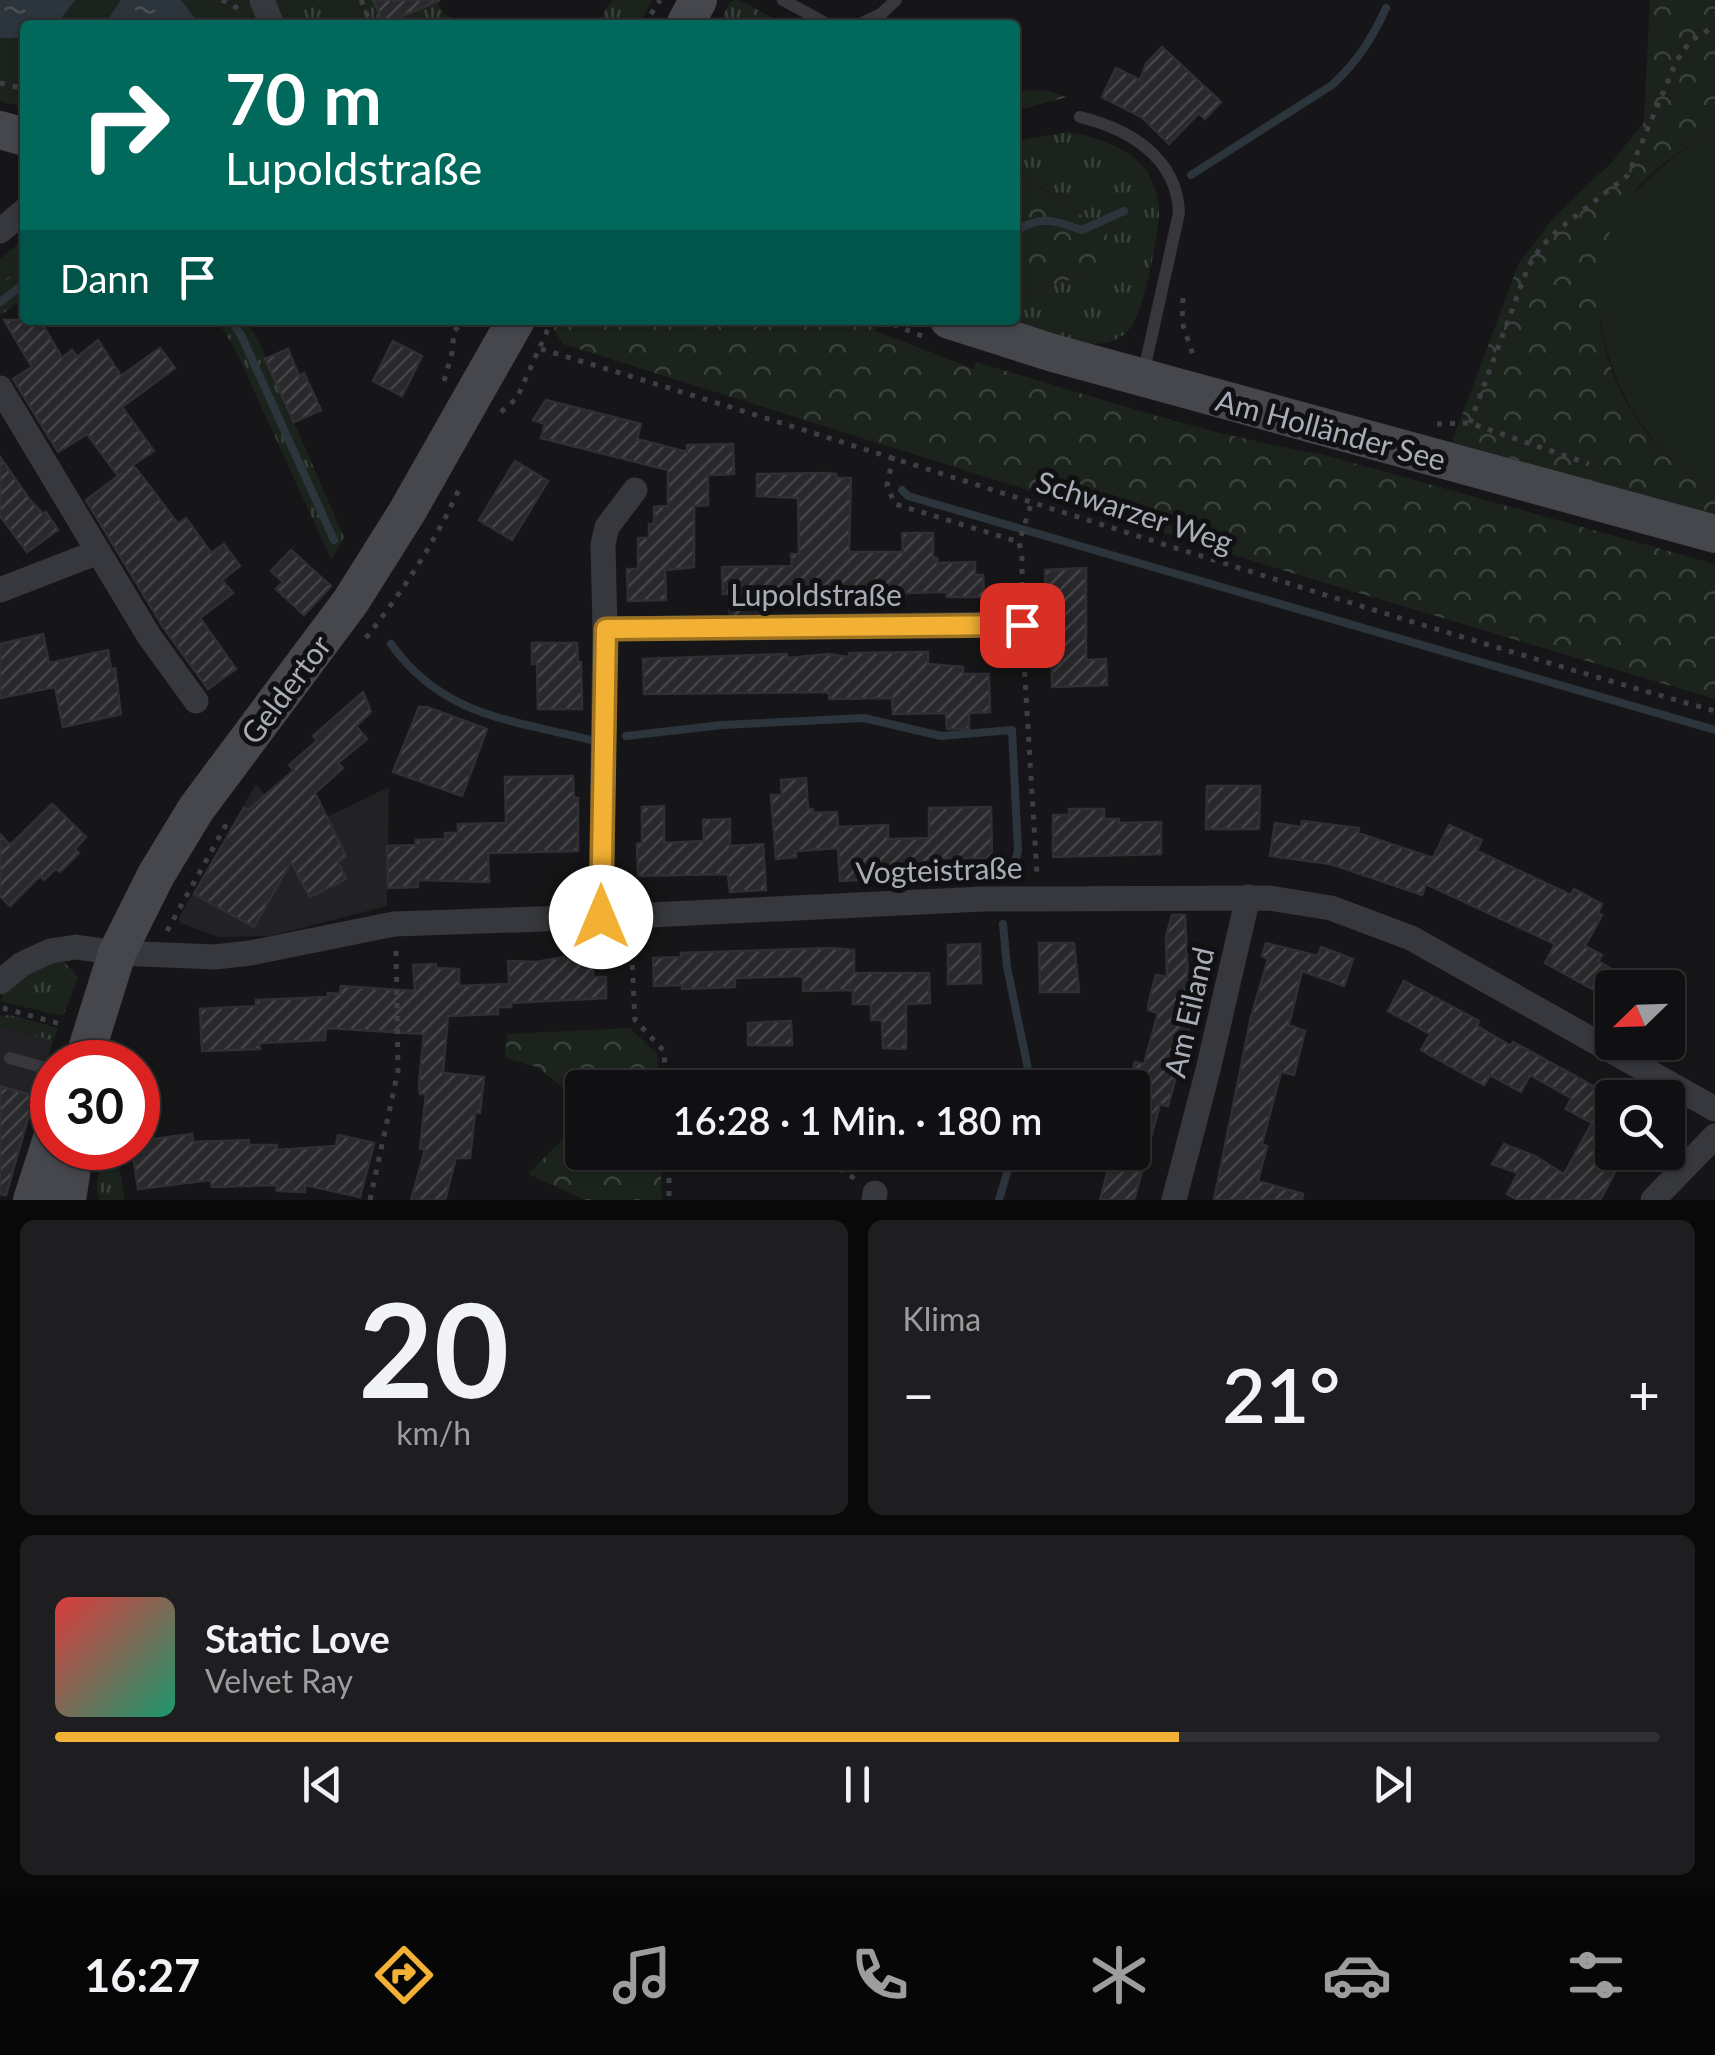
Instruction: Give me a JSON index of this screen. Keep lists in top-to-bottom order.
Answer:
{
  "streets": {
    "main road": ["Am Holländer See", "Geldertor"],
    "street": ["Lupoldstraße", "Vogteistraße", "Am Eiland"],
    "path": ["Schwarzer Weg"]
  },
  "crossings": [
    ["Schwarzer Weg", "Geldertor"],
    ["Geldertor", "Vogteistraße"],
    ["Vogteistraße", "Am Eiland"]
  ],
  "north": "bottom left",
  "page": {
    "turn": ["70 m", "Lupoldstraße"],
    "then": "Dann",
    "limit": "30",
    "trip": "16:28 · 1 Min. · 180 m",
    "tile": [
      ["20", "km/h"],
      "Klima"
    ],
    "heat": ["−", "21°", "+"],
    "song": ["Static Love", "Velvet Ray"],
    "tabs": "16:27"
  }
}
